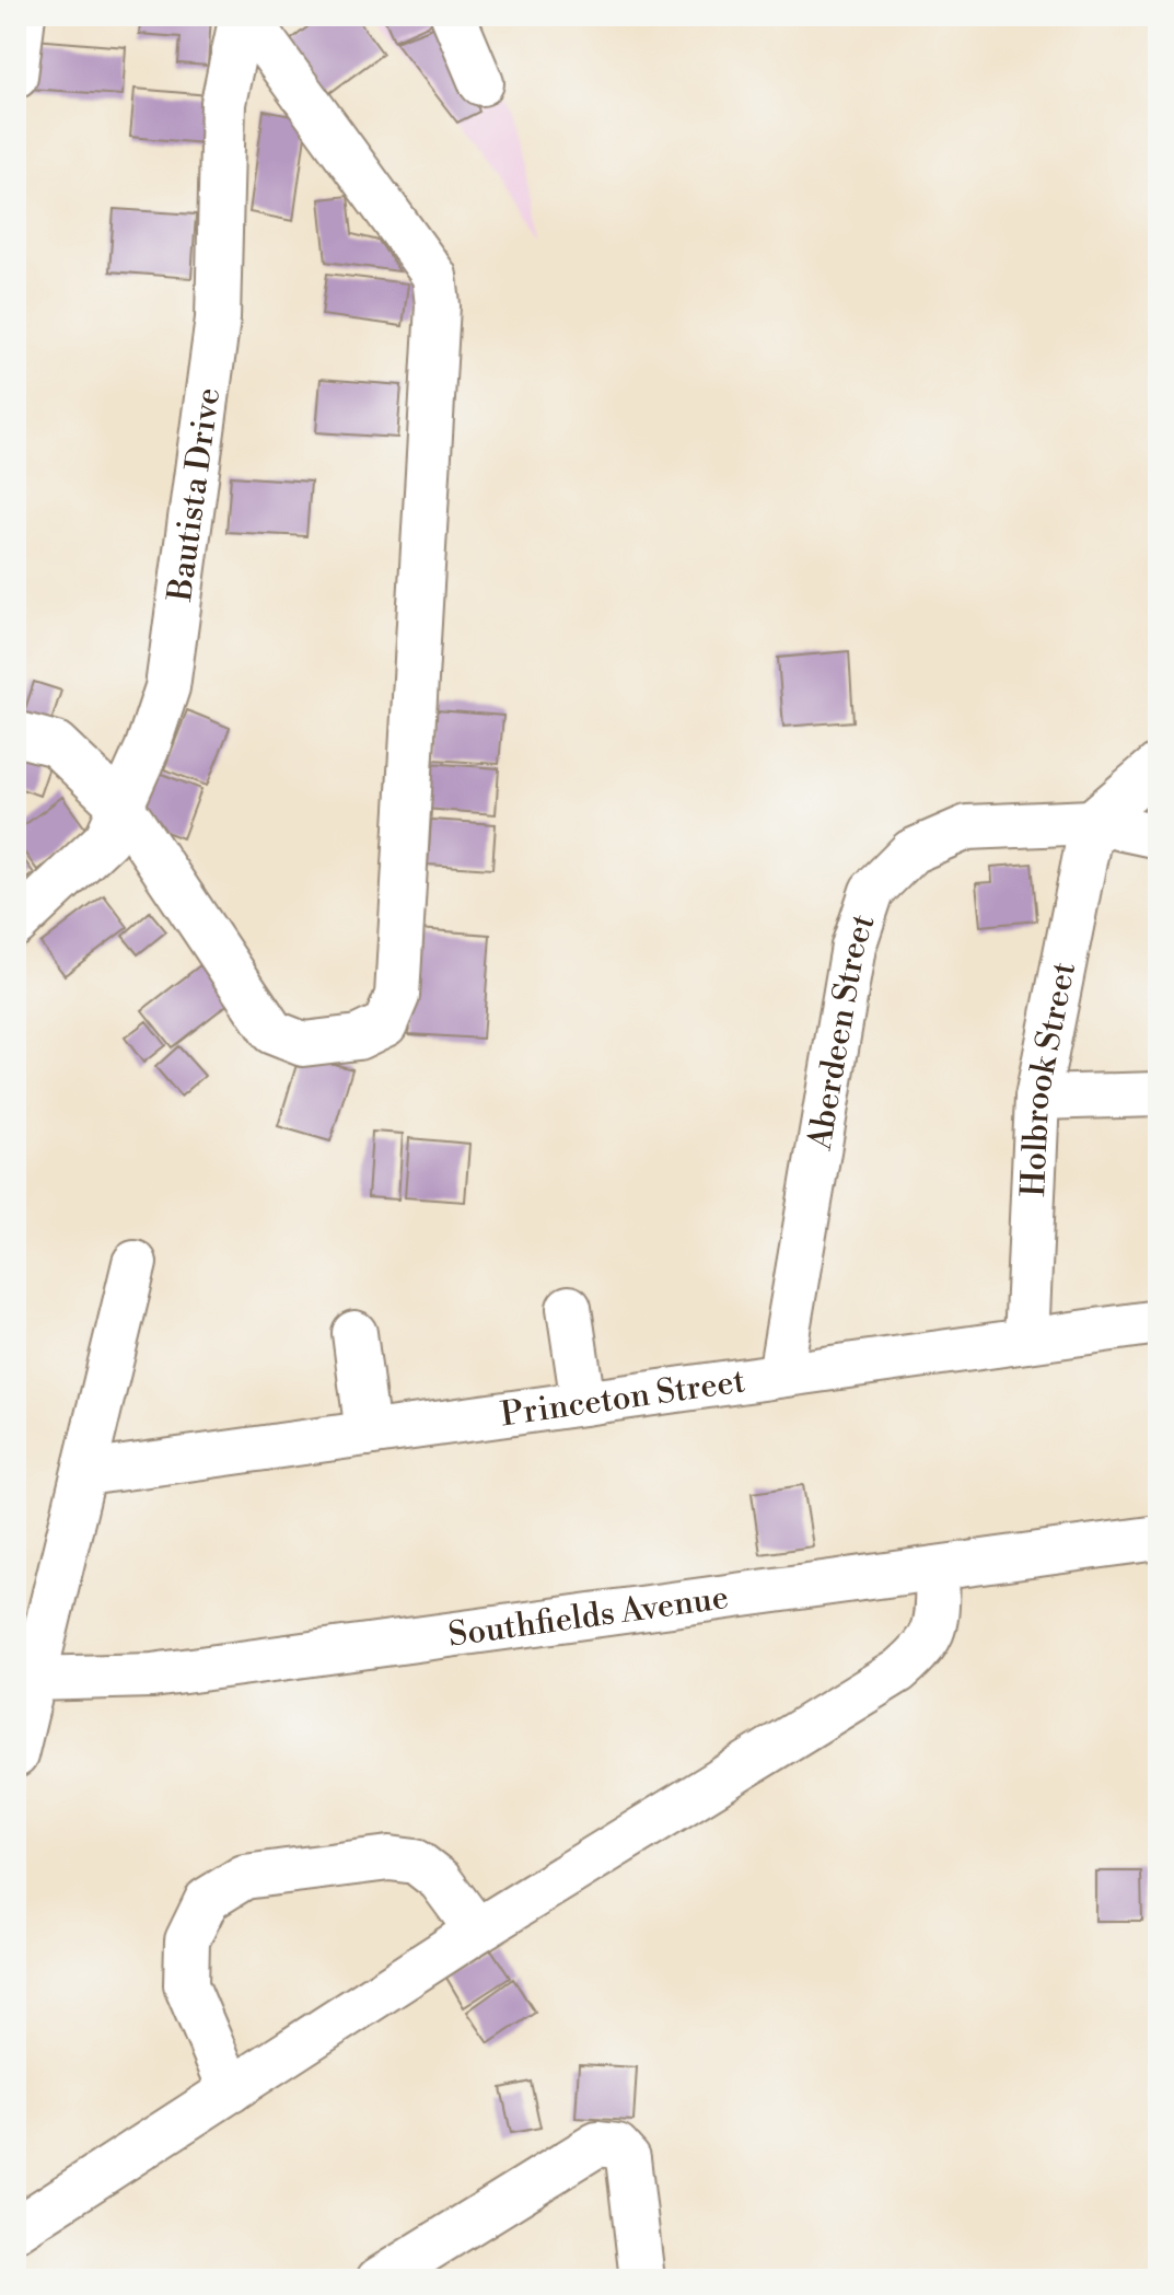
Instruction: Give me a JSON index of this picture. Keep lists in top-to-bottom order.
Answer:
{
  "streets": {
    "street": [
      "Bautista Drive",
      "Aberdeen Street",
      "Holbrook Street",
      "Princeton Street",
      "Southfields Avenue"
    ]
  },
  "crossings": [
    ["Aberdeen Street", "Holbrook Street"],
    ["Aberdeen Street", "Princeton Street"],
    ["Holbrook Street", "Princeton Street"]
  ]
}
